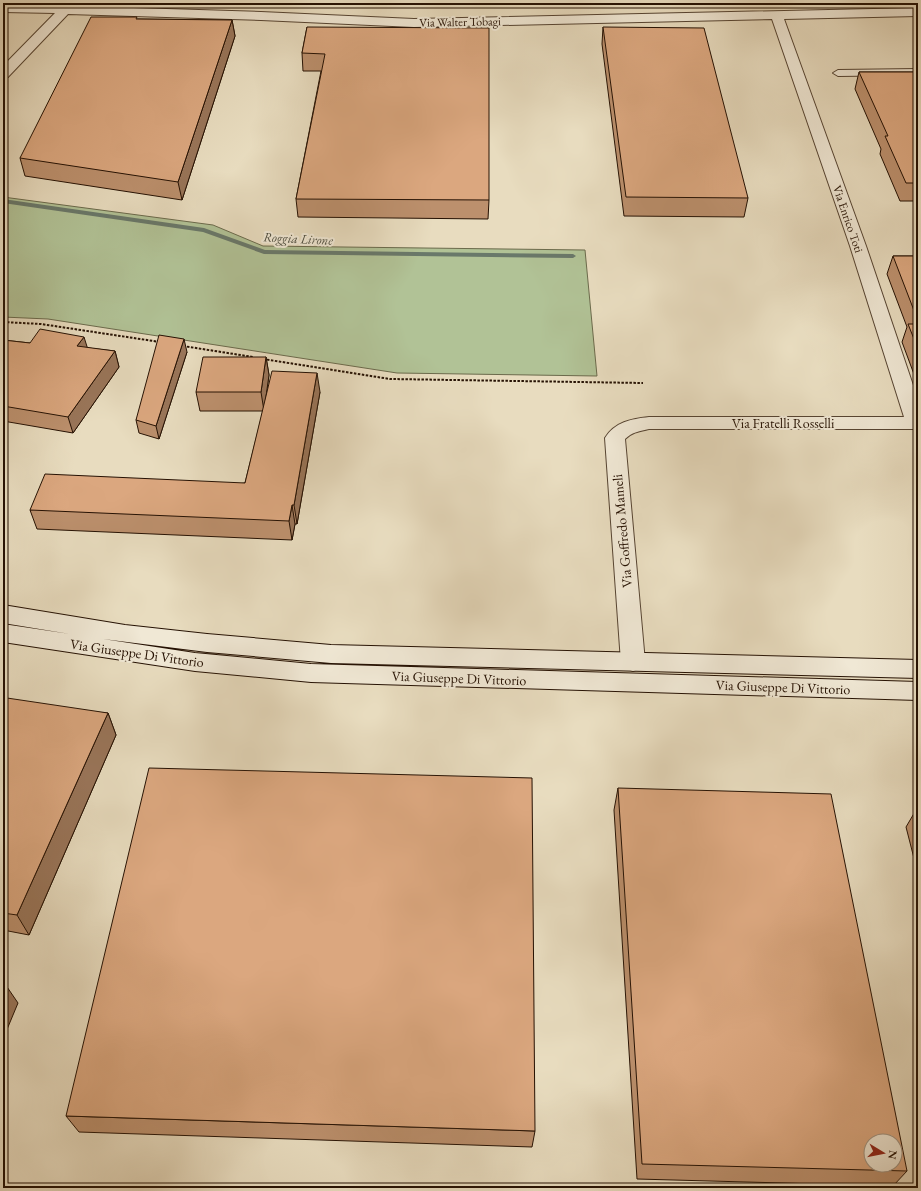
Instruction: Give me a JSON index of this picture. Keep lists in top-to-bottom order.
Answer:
{
  "streets": {
    "street": [
      "Via Walter Tobagi",
      "Via Enrico Toti",
      "Via Fratelli Rosselli",
      "Via Goffredo Mameli",
      "Via Giuseppe Di Vittorio"
    ]
  },
  "crossings": [
    ["Via Walter Tobagi", "Via Enrico Toti"],
    ["Via Enrico Toti", "Via Fratelli Rosselli"],
    ["Via Fratelli Rosselli", "Via Goffredo Mameli"],
    ["Via Goffredo Mameli", "Via Giuseppe Di Vittorio"]
  ],
  "water": ["Roggia Lirone"],
  "north": "right"
}
